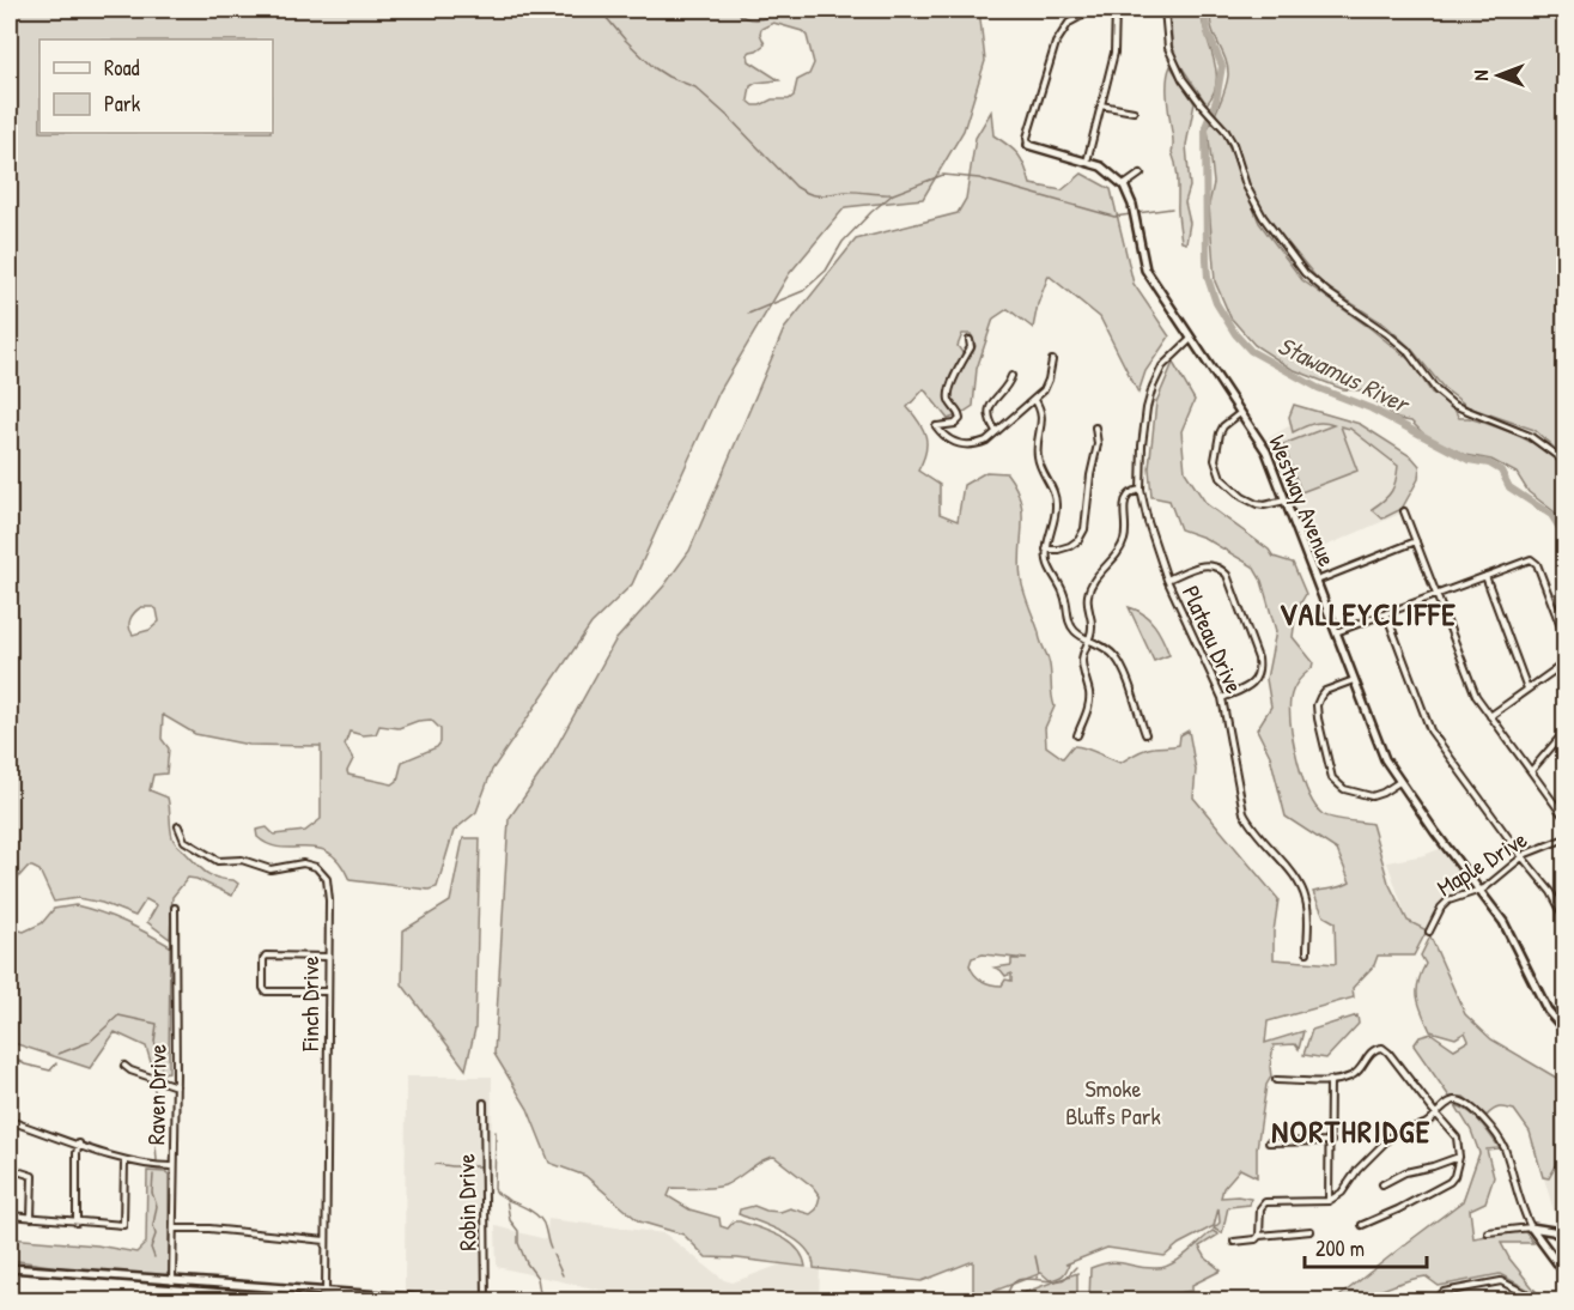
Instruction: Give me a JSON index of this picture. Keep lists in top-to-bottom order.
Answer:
{
  "streets": {
    "street": [
      "Westway Avenue",
      "Plateau Drive",
      "Maple Drive",
      "Finch Drive",
      "Raven Drive",
      "Robin Drive"
    ]
  },
  "crossings": [
    ["Westway Avenue", "Plateau Drive"],
    ["Westway Avenue", "Maple Drive"]
  ],
  "districts": ["VALLEYCLIFFE", "NORTHRIDGE"],
  "water": ["Stawamus River"],
  "parks": ["Smoke Bluffs Park"],
  "legend": ["Road", "Park"],
  "scale_bar": "200 m",
  "north": "left"
}
